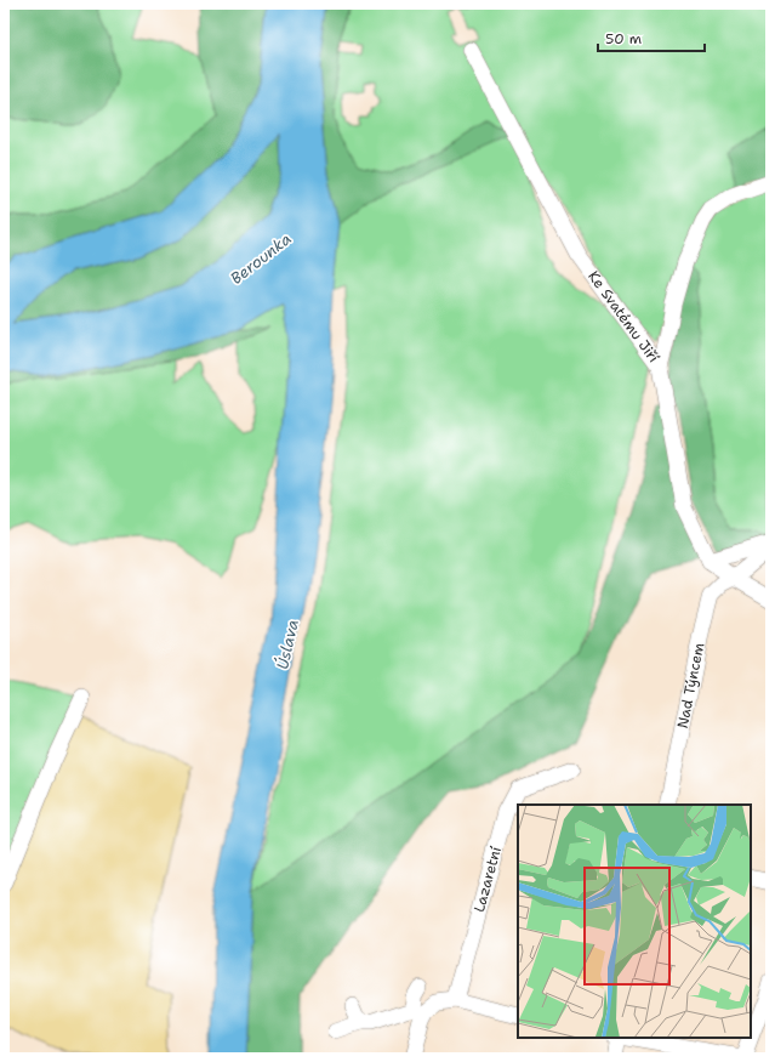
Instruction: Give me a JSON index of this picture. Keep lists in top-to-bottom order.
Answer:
{
  "streets": {
    "street": ["Ke Svatému Jiří", "Nad Týncem", "Lazaretní"]
  },
  "crossings": [
    ["Ke Svatému Jiří", "Nad Týncem"]
  ],
  "water": ["Berounka", "Úslava"],
  "scale_bar": "50 m"
}
